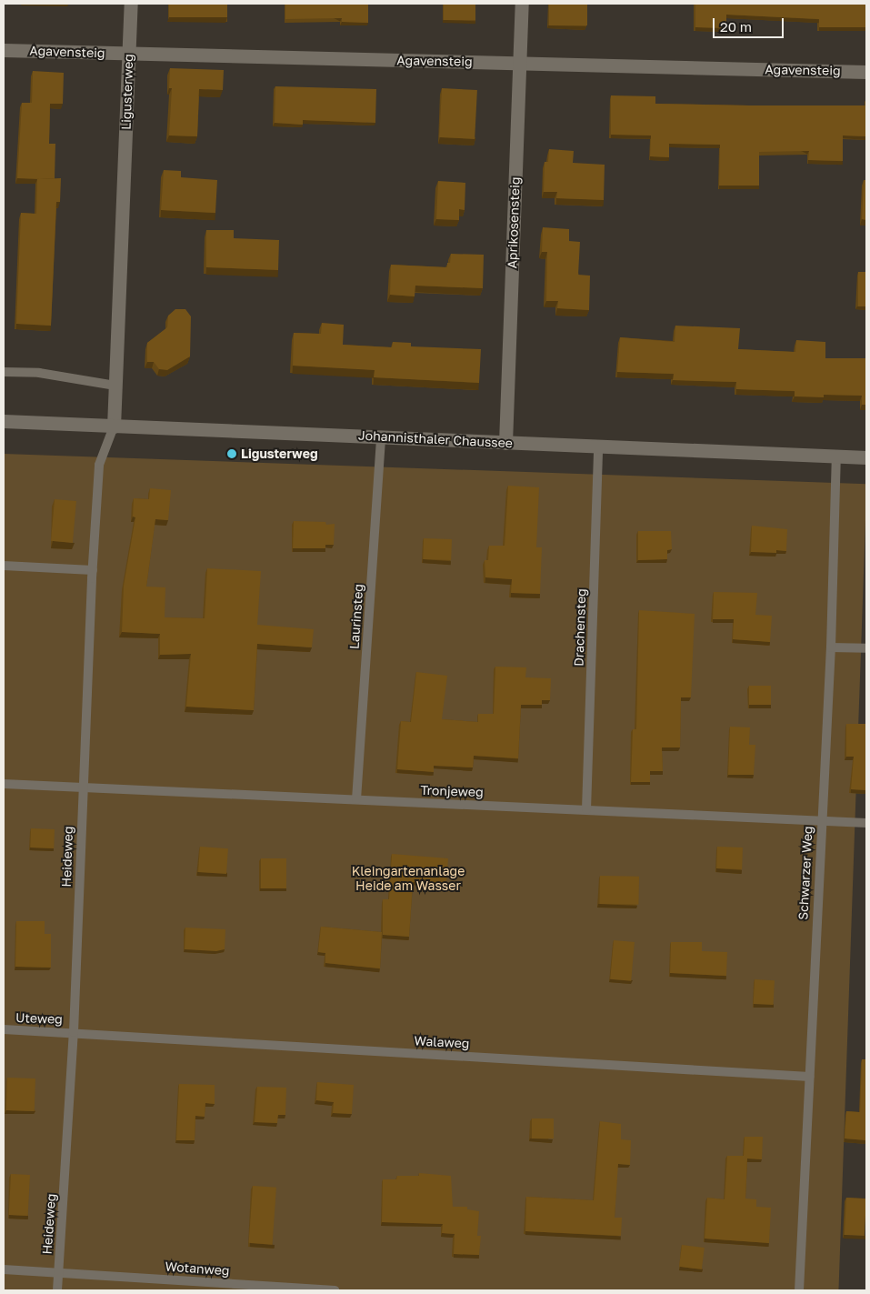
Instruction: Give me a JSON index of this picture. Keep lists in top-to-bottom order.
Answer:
{
  "streets": {
    "street": [
      "Agavensteig",
      "Ligusterweg",
      "Aprikosensteig",
      "Johannisthaler Chaussee"
    ],
    "lane": [
      "Laurinsteg",
      "Drachensteg",
      "Tronjeweg",
      "Heideweg",
      "Schwarzer Weg",
      "Uteweg",
      "Walaweg",
      "Wotanweg"
    ]
  },
  "crossings": [
    ["Agavensteig", "Ligusterweg"],
    ["Agavensteig", "Aprikosensteig"],
    ["Ligusterweg", "Johannisthaler Chaussee"],
    ["Ligusterweg", "Heideweg"],
    ["Aprikosensteig", "Johannisthaler Chaussee"],
    ["Johannisthaler Chaussee", "Laurinsteg"],
    ["Johannisthaler Chaussee", "Drachensteg"],
    ["Johannisthaler Chaussee", "Heideweg"],
    ["Johannisthaler Chaussee", "Schwarzer Weg"],
    ["Laurinsteg", "Tronjeweg"],
    ["Drachensteg", "Tronjeweg"],
    ["Tronjeweg", "Heideweg"],
    ["Tronjeweg", "Schwarzer Weg"],
    ["Heideweg", "Uteweg"],
    ["Heideweg", "Walaweg"],
    ["Heideweg", "Wotanweg"],
    ["Schwarzer Weg", "Walaweg"],
    ["Uteweg", "Walaweg"]
  ],
  "parks": ["Kleingartenanlage Heide am Wasser"],
  "places": ["Ligusterweg"],
  "scale_bar": "20 m"
}
